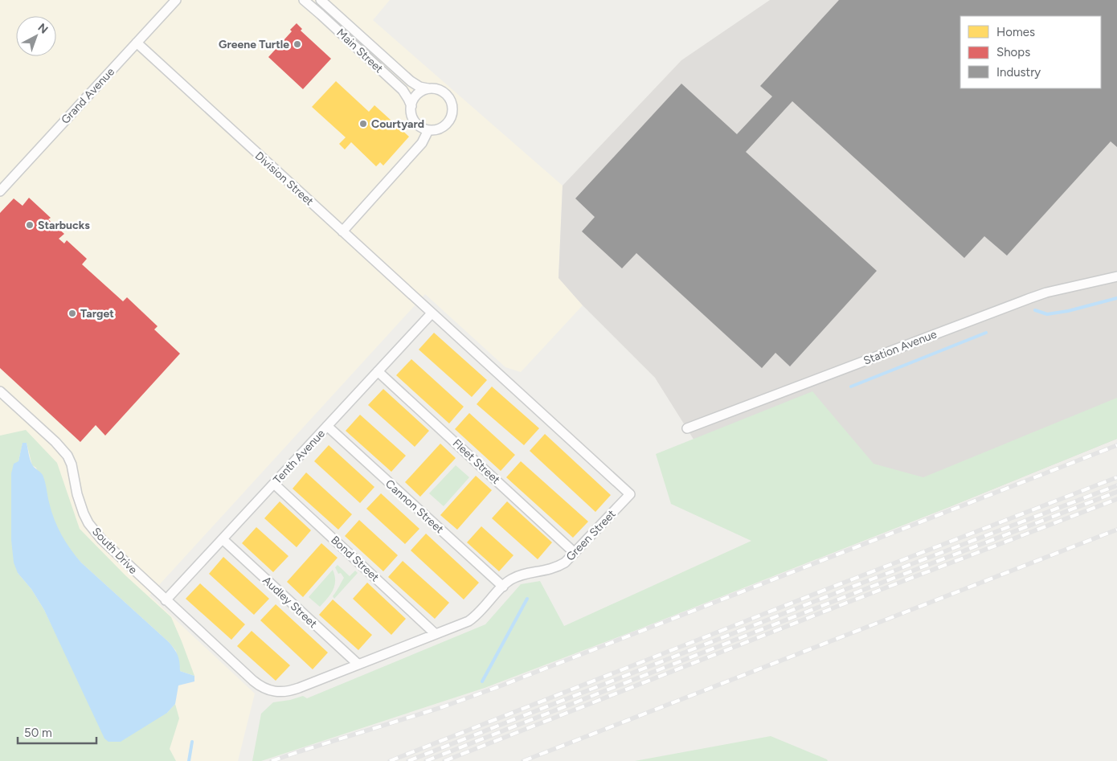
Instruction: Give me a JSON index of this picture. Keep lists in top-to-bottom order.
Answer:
{
  "streets": {
    "street": [
      "Main Street",
      "Grand Avenue",
      "Division Street",
      "Station Avenue",
      "Tenth Avenue",
      "Fleet Street",
      "Cannon Street",
      "Green Street",
      "South Drive",
      "Bond Street",
      "Audley Street"
    ]
  },
  "crossings": [
    ["Grand Avenue", "Division Street"],
    ["Division Street", "Tenth Avenue"],
    ["Division Street", "Green Street"],
    ["Tenth Avenue", "Fleet Street"],
    ["Tenth Avenue", "Cannon Street"],
    ["Tenth Avenue", "Green Street"],
    ["Tenth Avenue", "South Drive"],
    ["Tenth Avenue", "Bond Street"],
    ["Tenth Avenue", "Audley Street"],
    ["Fleet Street", "Green Street"],
    ["Cannon Street", "Green Street"],
    ["Green Street", "South Drive"],
    ["Green Street", "Bond Street"],
    ["Green Street", "Audley Street"]
  ],
  "places": [
    "Greene Turtle",
    "Courtyard",
    "Starbucks",
    "Target"
  ],
  "legend": ["Homes", "Shops", "Industry"],
  "scale_bar": "50 m",
  "north": "top right"
}
